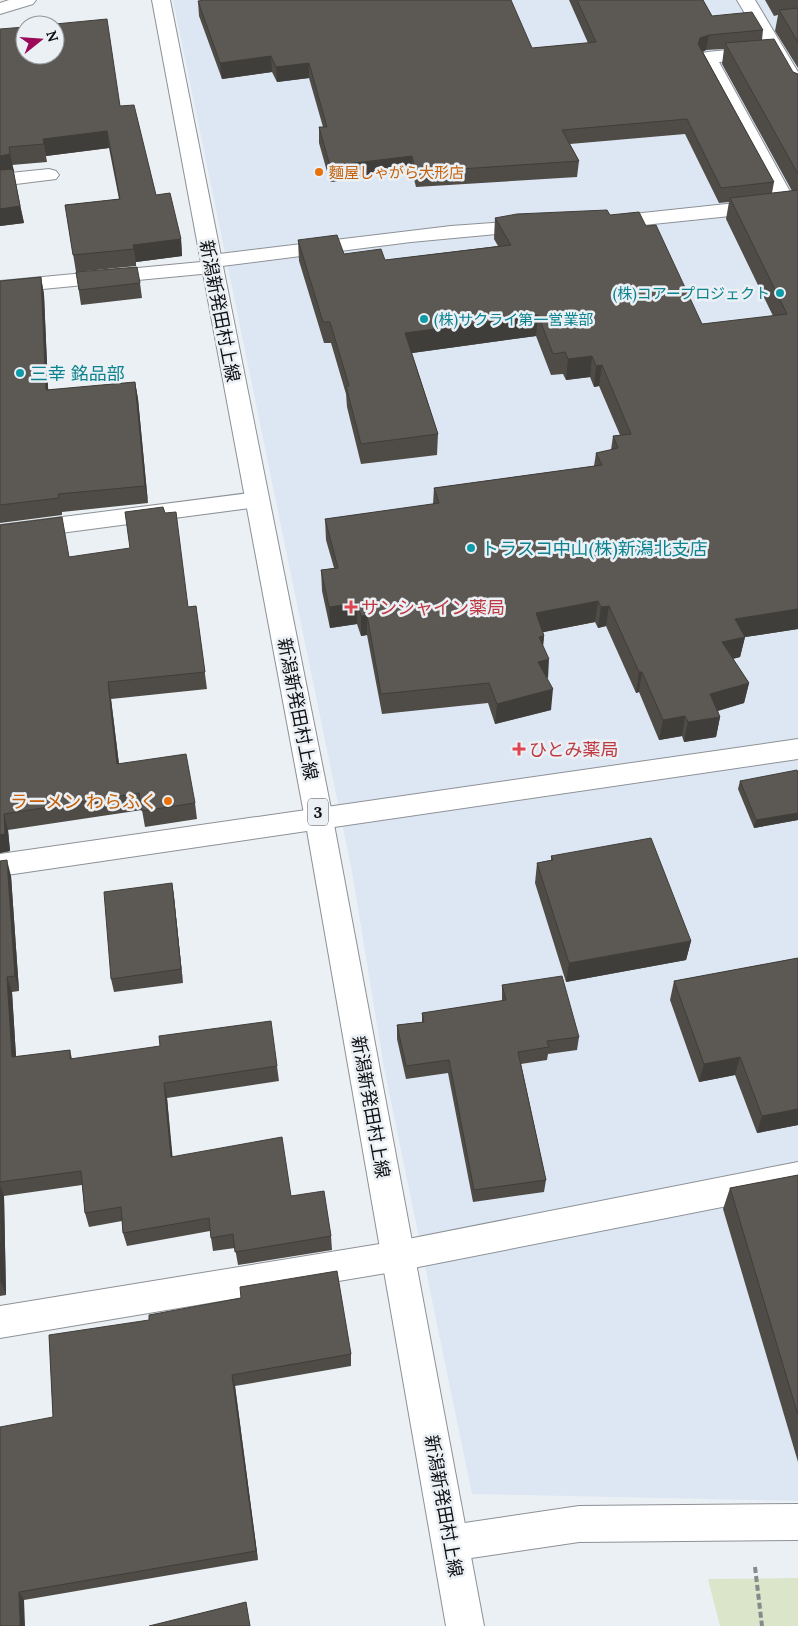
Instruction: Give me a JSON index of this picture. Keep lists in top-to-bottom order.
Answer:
{
  "streets": {
    "street": ["新潟新発田村上線", "3"]
  },
  "places": {
    "other": [
      "麵屋しゃがら大形店",
      "(株)コアープロジェクト",
      "(株)サクライ第一営業部",
      "三幸 銘品部",
      "トラスコ中山(株)新潟北支店",
      "ラーメン わらふく"
    ],
    "health": ["サンシャイン薬局", "ひとみ薬局"]
  },
  "north": "right"
}
